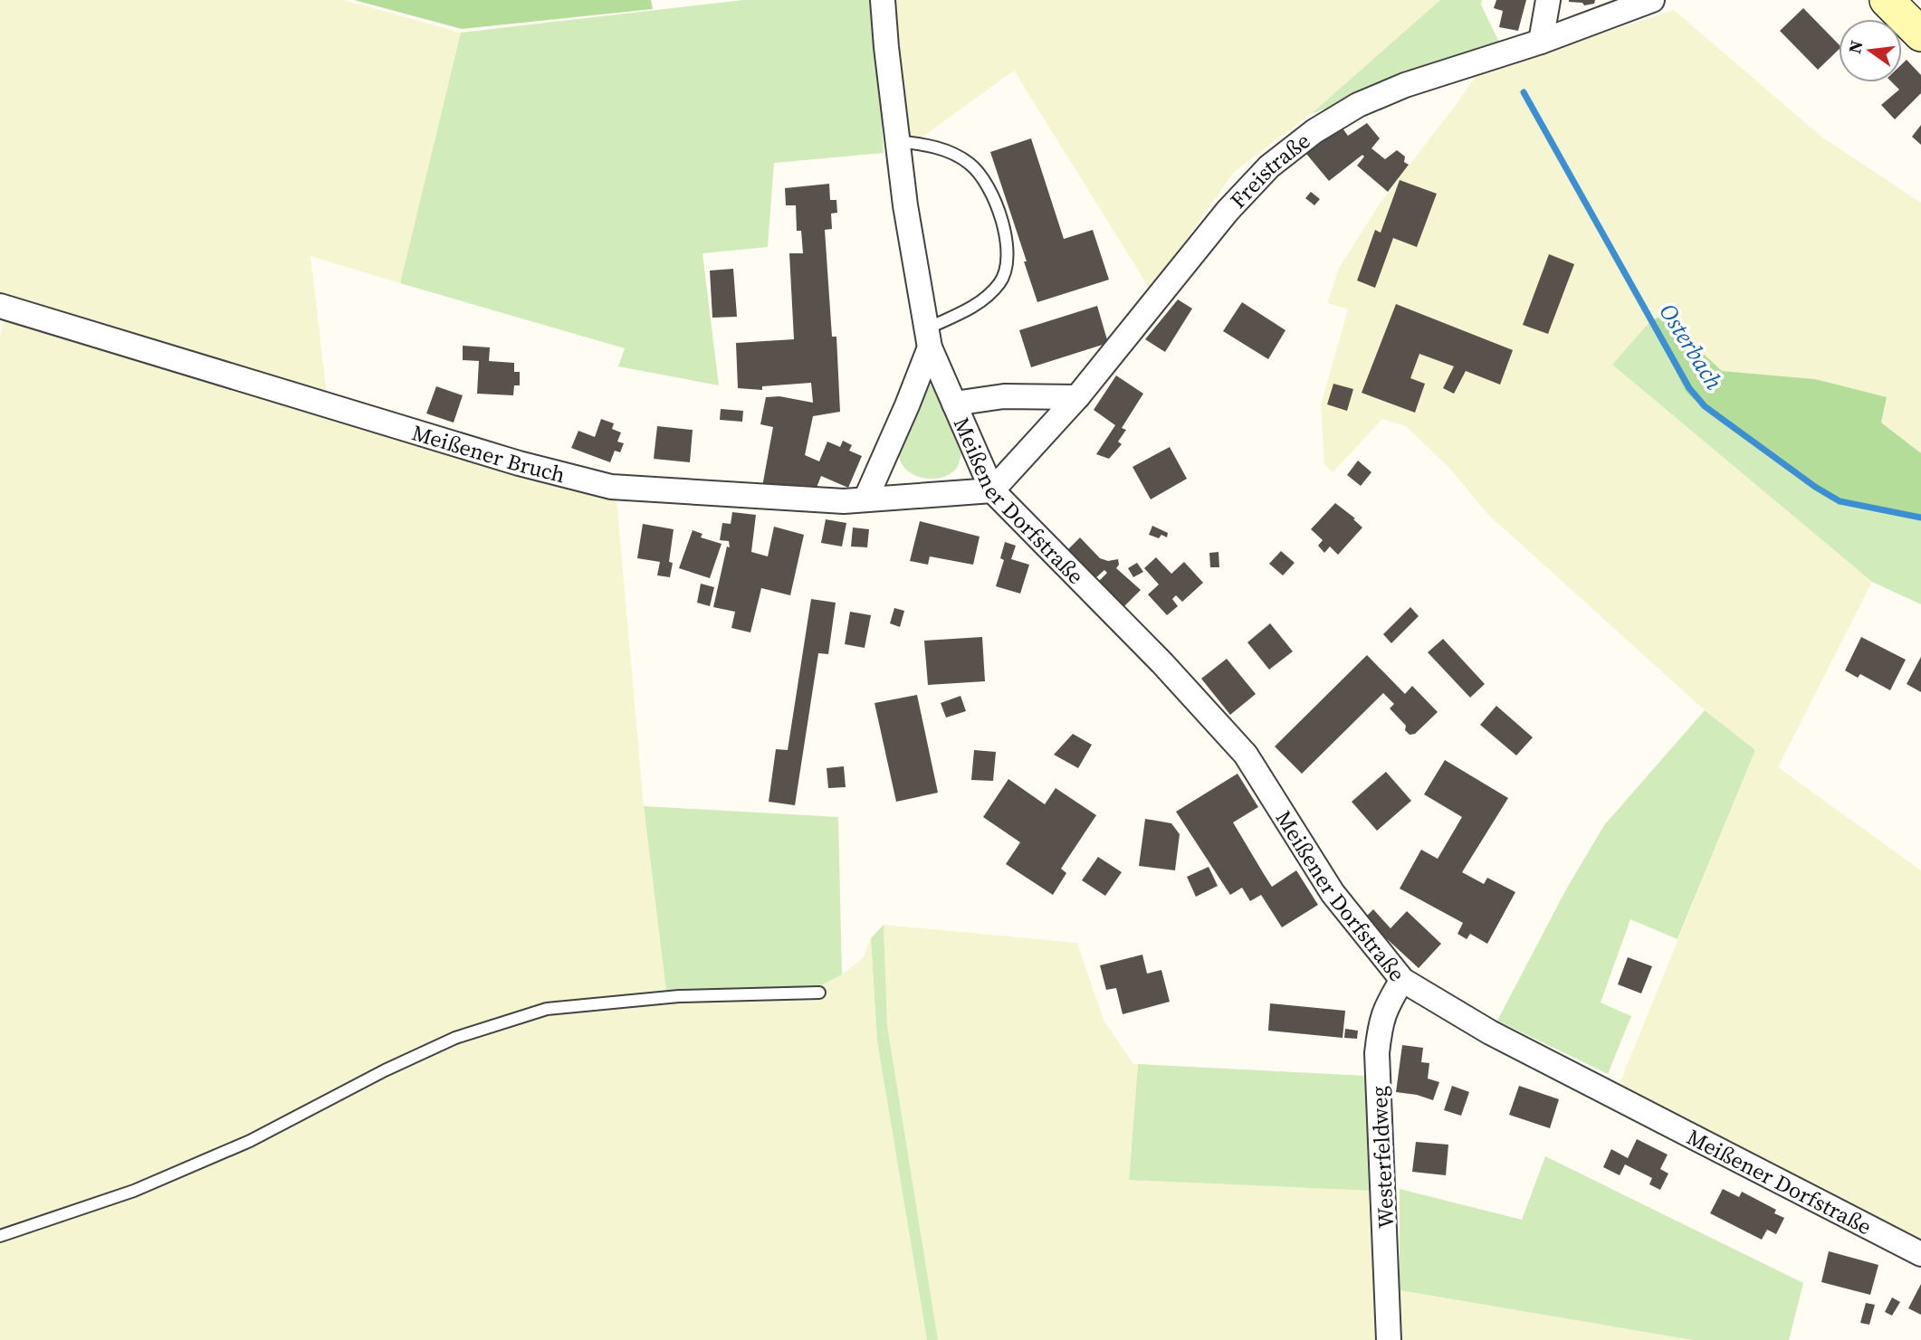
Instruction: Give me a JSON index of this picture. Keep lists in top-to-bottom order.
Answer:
{
  "streets": {
    "street": [
      "Freistraße",
      "Meißener Bruch",
      "Meißener Dorfstraße",
      "Westerfeldweg"
    ]
  },
  "crossings": [
    ["Freistraße", "Meißener Bruch"],
    ["Freistraße", "Meißener Dorfstraße"],
    ["Meißener Bruch", "Meißener Dorfstraße"],
    ["Meißener Dorfstraße", "Westerfeldweg"]
  ],
  "water": ["Osterbach"],
  "north": "left"
}
